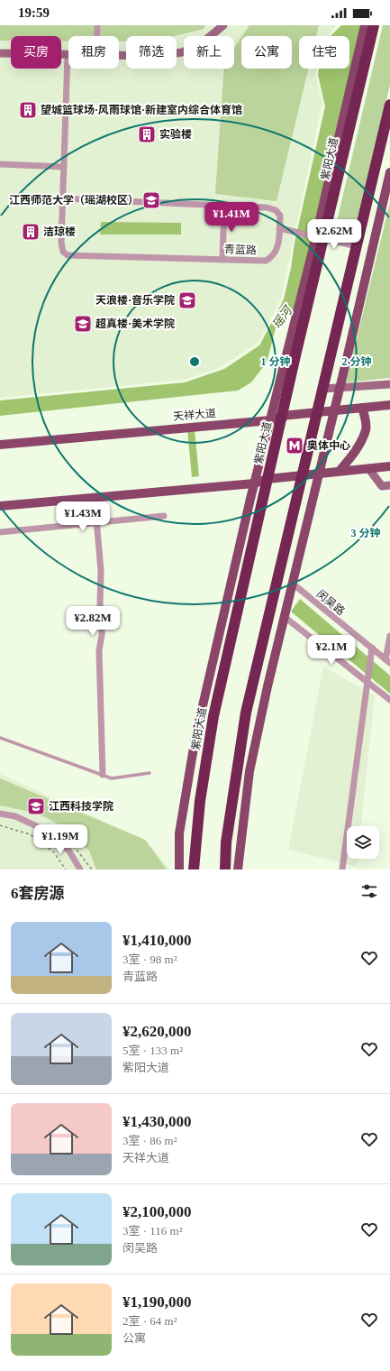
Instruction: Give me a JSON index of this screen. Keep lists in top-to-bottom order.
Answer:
{
  "streets": {
    "highway": ["紫阳大道"],
    "main road": ["天祥大道"],
    "street": ["青蓝路", "闵吴路"]
  },
  "crossings": [
    ["紫阳大道", "天祥大道"]
  ],
  "water": ["瑶河"],
  "places": {
    "building": ["望城篮球场·风雨球馆·新建室内综合体育馆", "实验楼", "洁琼楼"],
    "school or university": [
      "江西师范大学（瑶湖校区）",
      "天浪楼·音乐学院",
      "超真楼·美术学院",
      "江西科技学院"
    ],
    "metro station": ["奥体中心"]
  },
  "page": {
    "status": "19:59",
    "chip": [
      "买房",
      "租房",
      "筛选",
      "新上",
      "公寓",
      "住宅"
    ],
    "price": [
      "¥1.41M",
      "¥2.62M",
      "¥1.43M",
      "¥2.82M",
      "¥2.1M",
      "¥1.19M"
    ],
    "heading": "6套房源",
    "list": [
      {
        "name": "¥1,410,000",
        "note": "3室 · 98 m² · 青蓝路"
      },
      {
        "name": "¥2,620,000",
        "note": "5室 · 133 m² · 紫阳大道"
      },
      {
        "name": "¥1,430,000",
        "note": "3室 · 86 m² · 天祥大道"
      },
      {
        "name": "¥2,100,000",
        "note": "3室 · 116 m² · 闵吴路"
      },
      {
        "name": "¥1,190,000",
        "note": "2室 · 64 m² · 公寓"
      }
    ]
  },
  "rings": ["1 分钟", "2 分钟", "3 分钟"]
}
